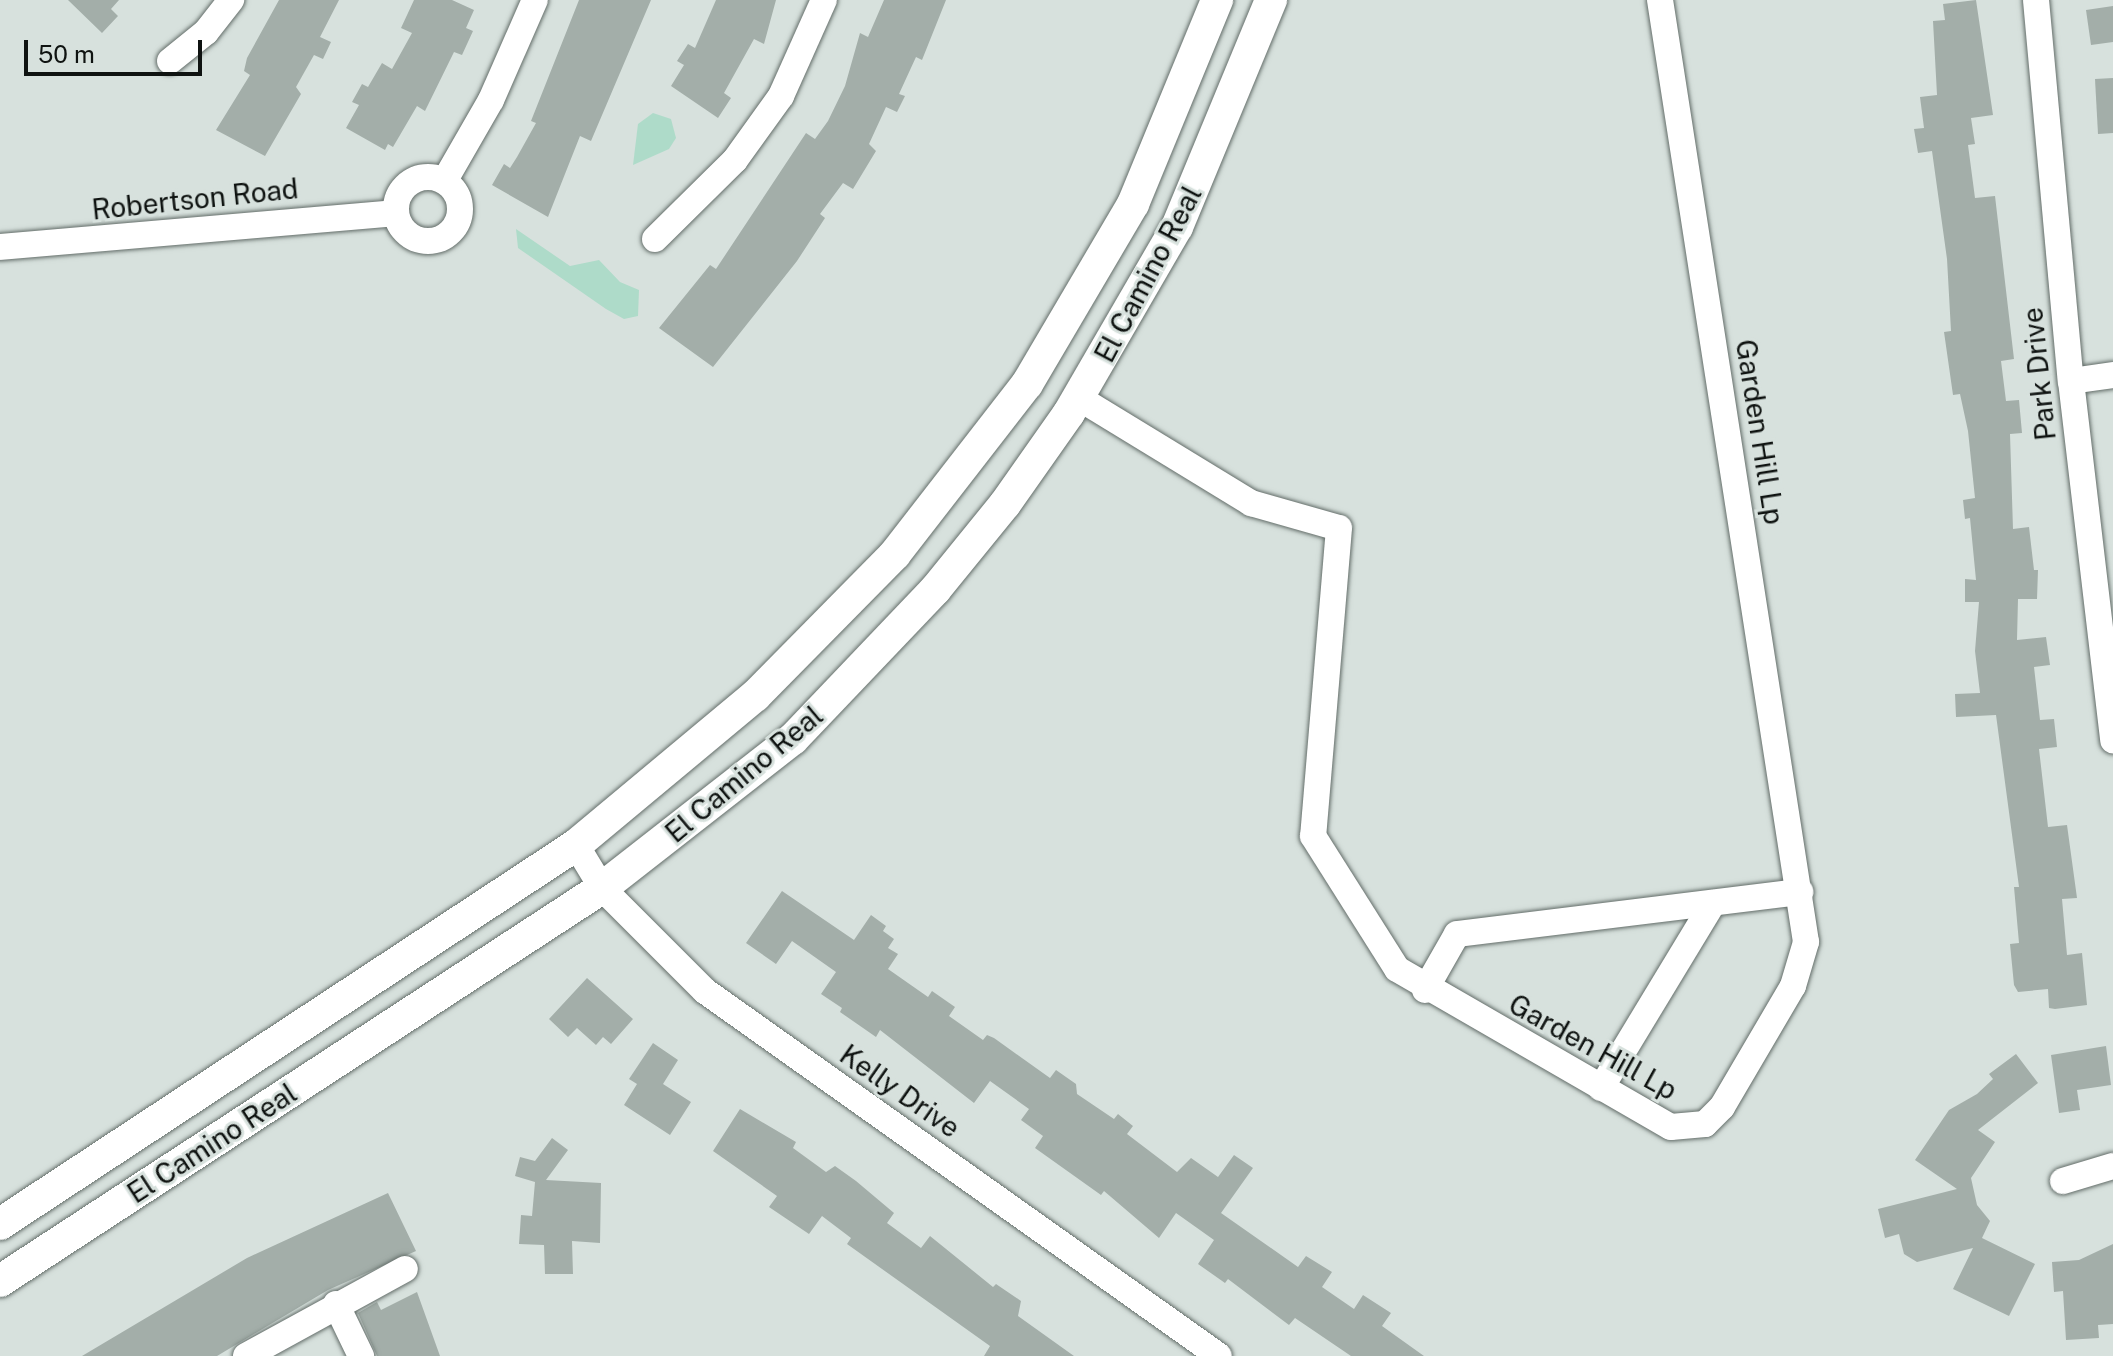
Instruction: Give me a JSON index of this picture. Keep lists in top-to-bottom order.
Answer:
{
  "streets": {
    "main road": ["El Camino Real"],
    "street": [
      "Robertson Road",
      "Park Drive",
      "Garden Hill Lp",
      "Kelly Drive"
    ]
  },
  "crossings": [
    ["El Camino Real", "Garden Hill Lp"],
    ["El Camino Real", "Kelly Drive"]
  ],
  "scale_bar": "50 m"
}
